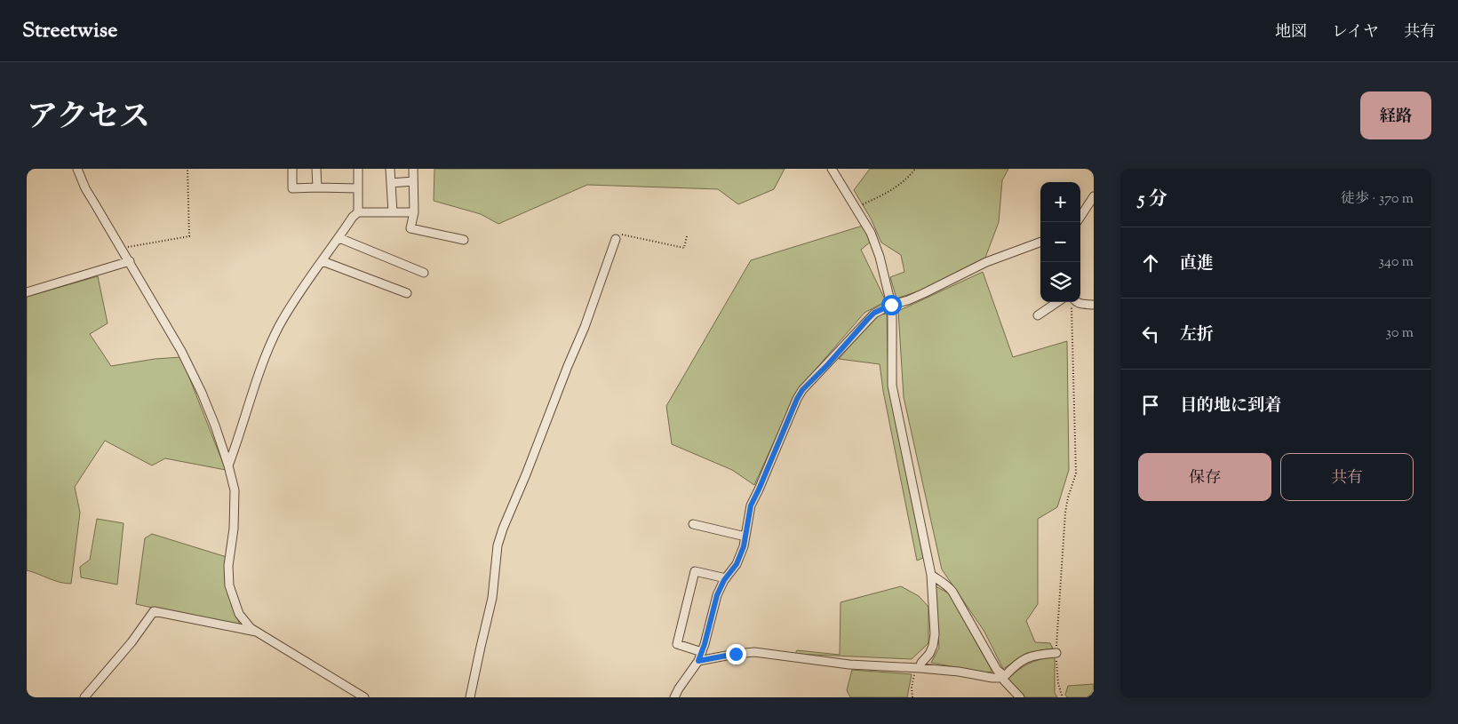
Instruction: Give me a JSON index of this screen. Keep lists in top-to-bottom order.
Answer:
{
  "page": {
    "header": "Streetwise",
    "nav": ["地図", "レイヤ", "共有"],
    "title": "アクセス",
    "buttons": [
      "経路",
      ["保存", "共有"]
    ],
    "heading": ["5 分", "徒歩 · 370 m"],
    "map_buttons": ["+", "−"],
    "list": [
      ["直進", "340 m"],
      ["左折", "30 m"],
      "目的地に到着"
    ]
  }
}
